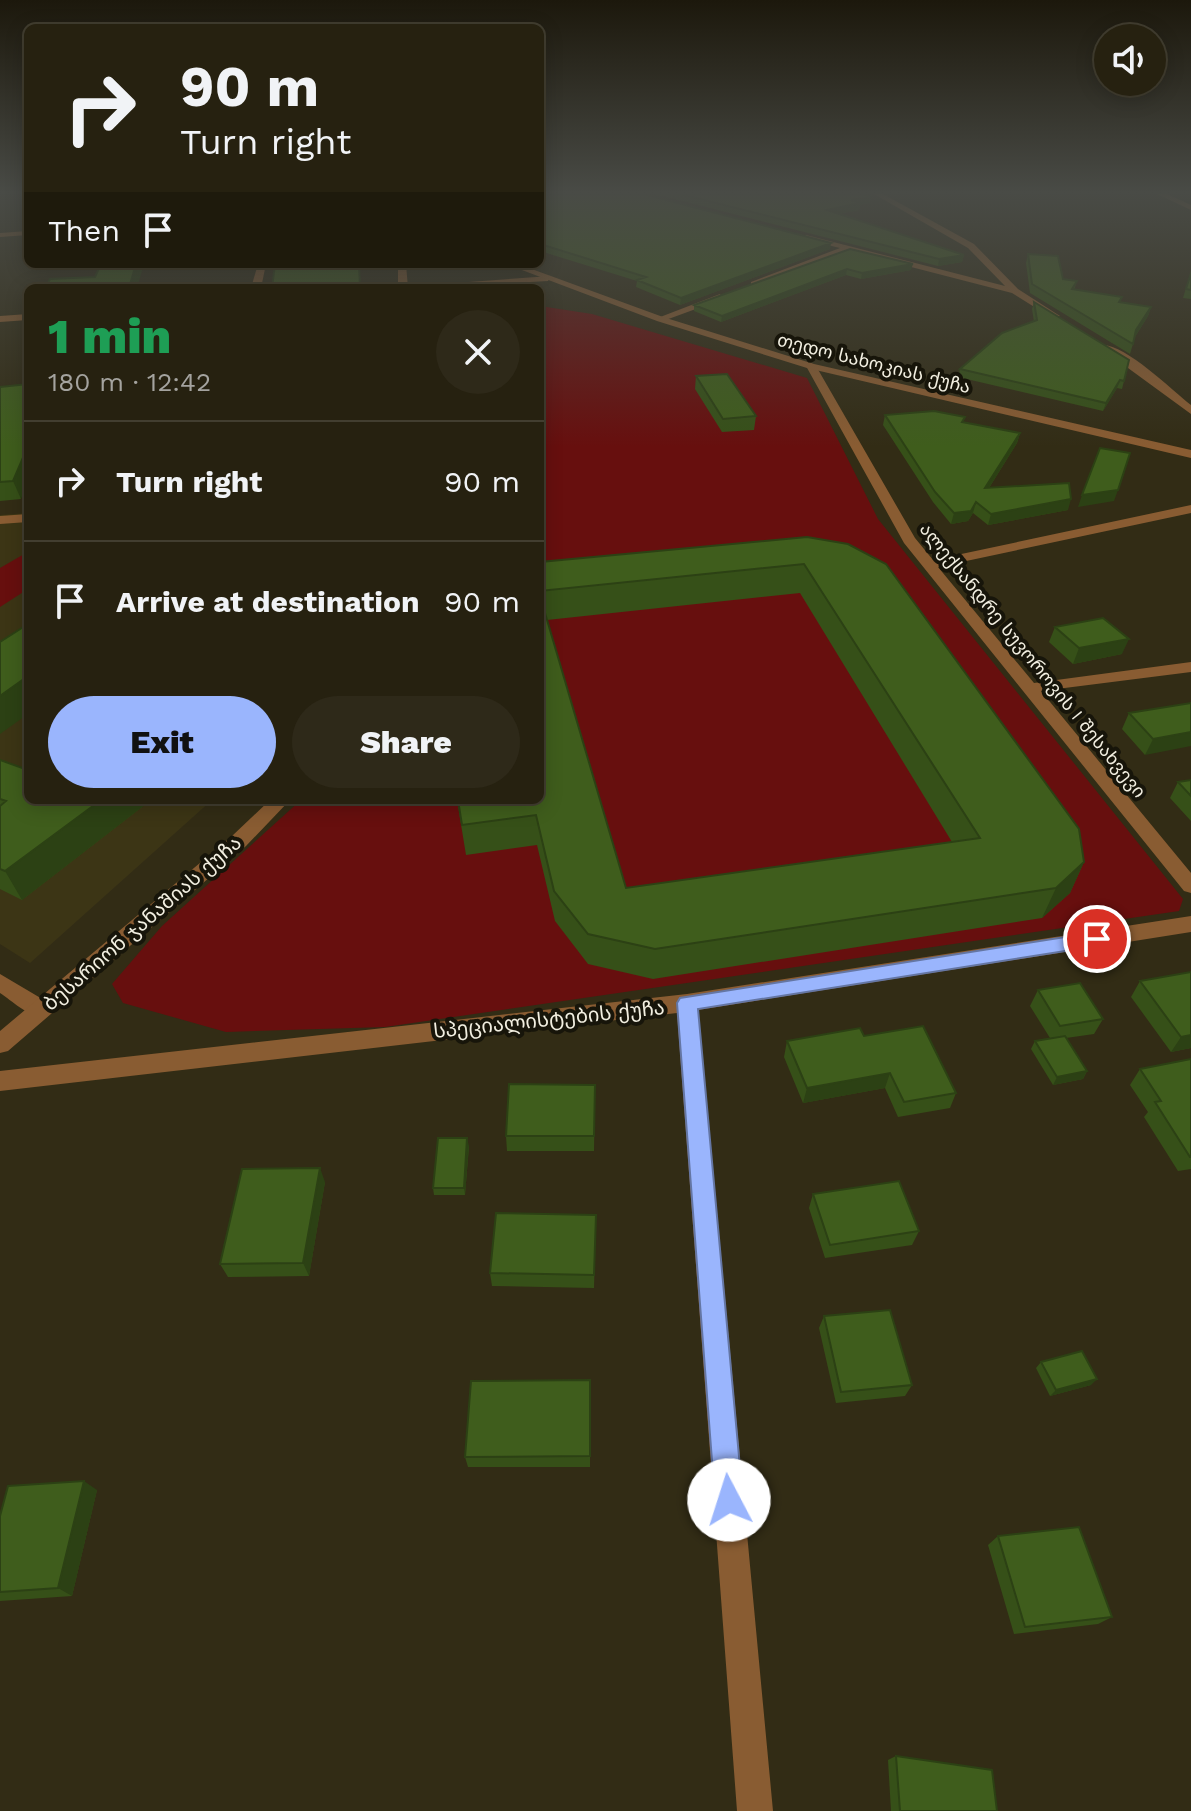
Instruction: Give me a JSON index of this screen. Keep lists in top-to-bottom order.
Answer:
{
  "streets": {
    "street": [
      "თედო სახოკიას ქუჩა",
      "ალექსანდრე სუვოროვის I შესახვევი",
      "ბესარიონ ჯანაშიას ქუჩა",
      "სპეციალისტების ქუჩა"
    ]
  },
  "crossings": [
    ["თედო სახოკიას ქუჩა", "ალექსანდრე სუვოროვის I შესახვევი"]
  ],
  "page": {
    "turn": ["90 m", "Turn right"],
    "then": "Then",
    "heading": ["1 min", "180 m · 12:42"],
    "list": [
      {
        "name": "Turn right",
        "value": "90 m"
      },
      {
        "name": "Arrive at destination",
        "value": "90 m"
      }
    ],
    "buttons": ["Exit", "Share"]
  }
}
